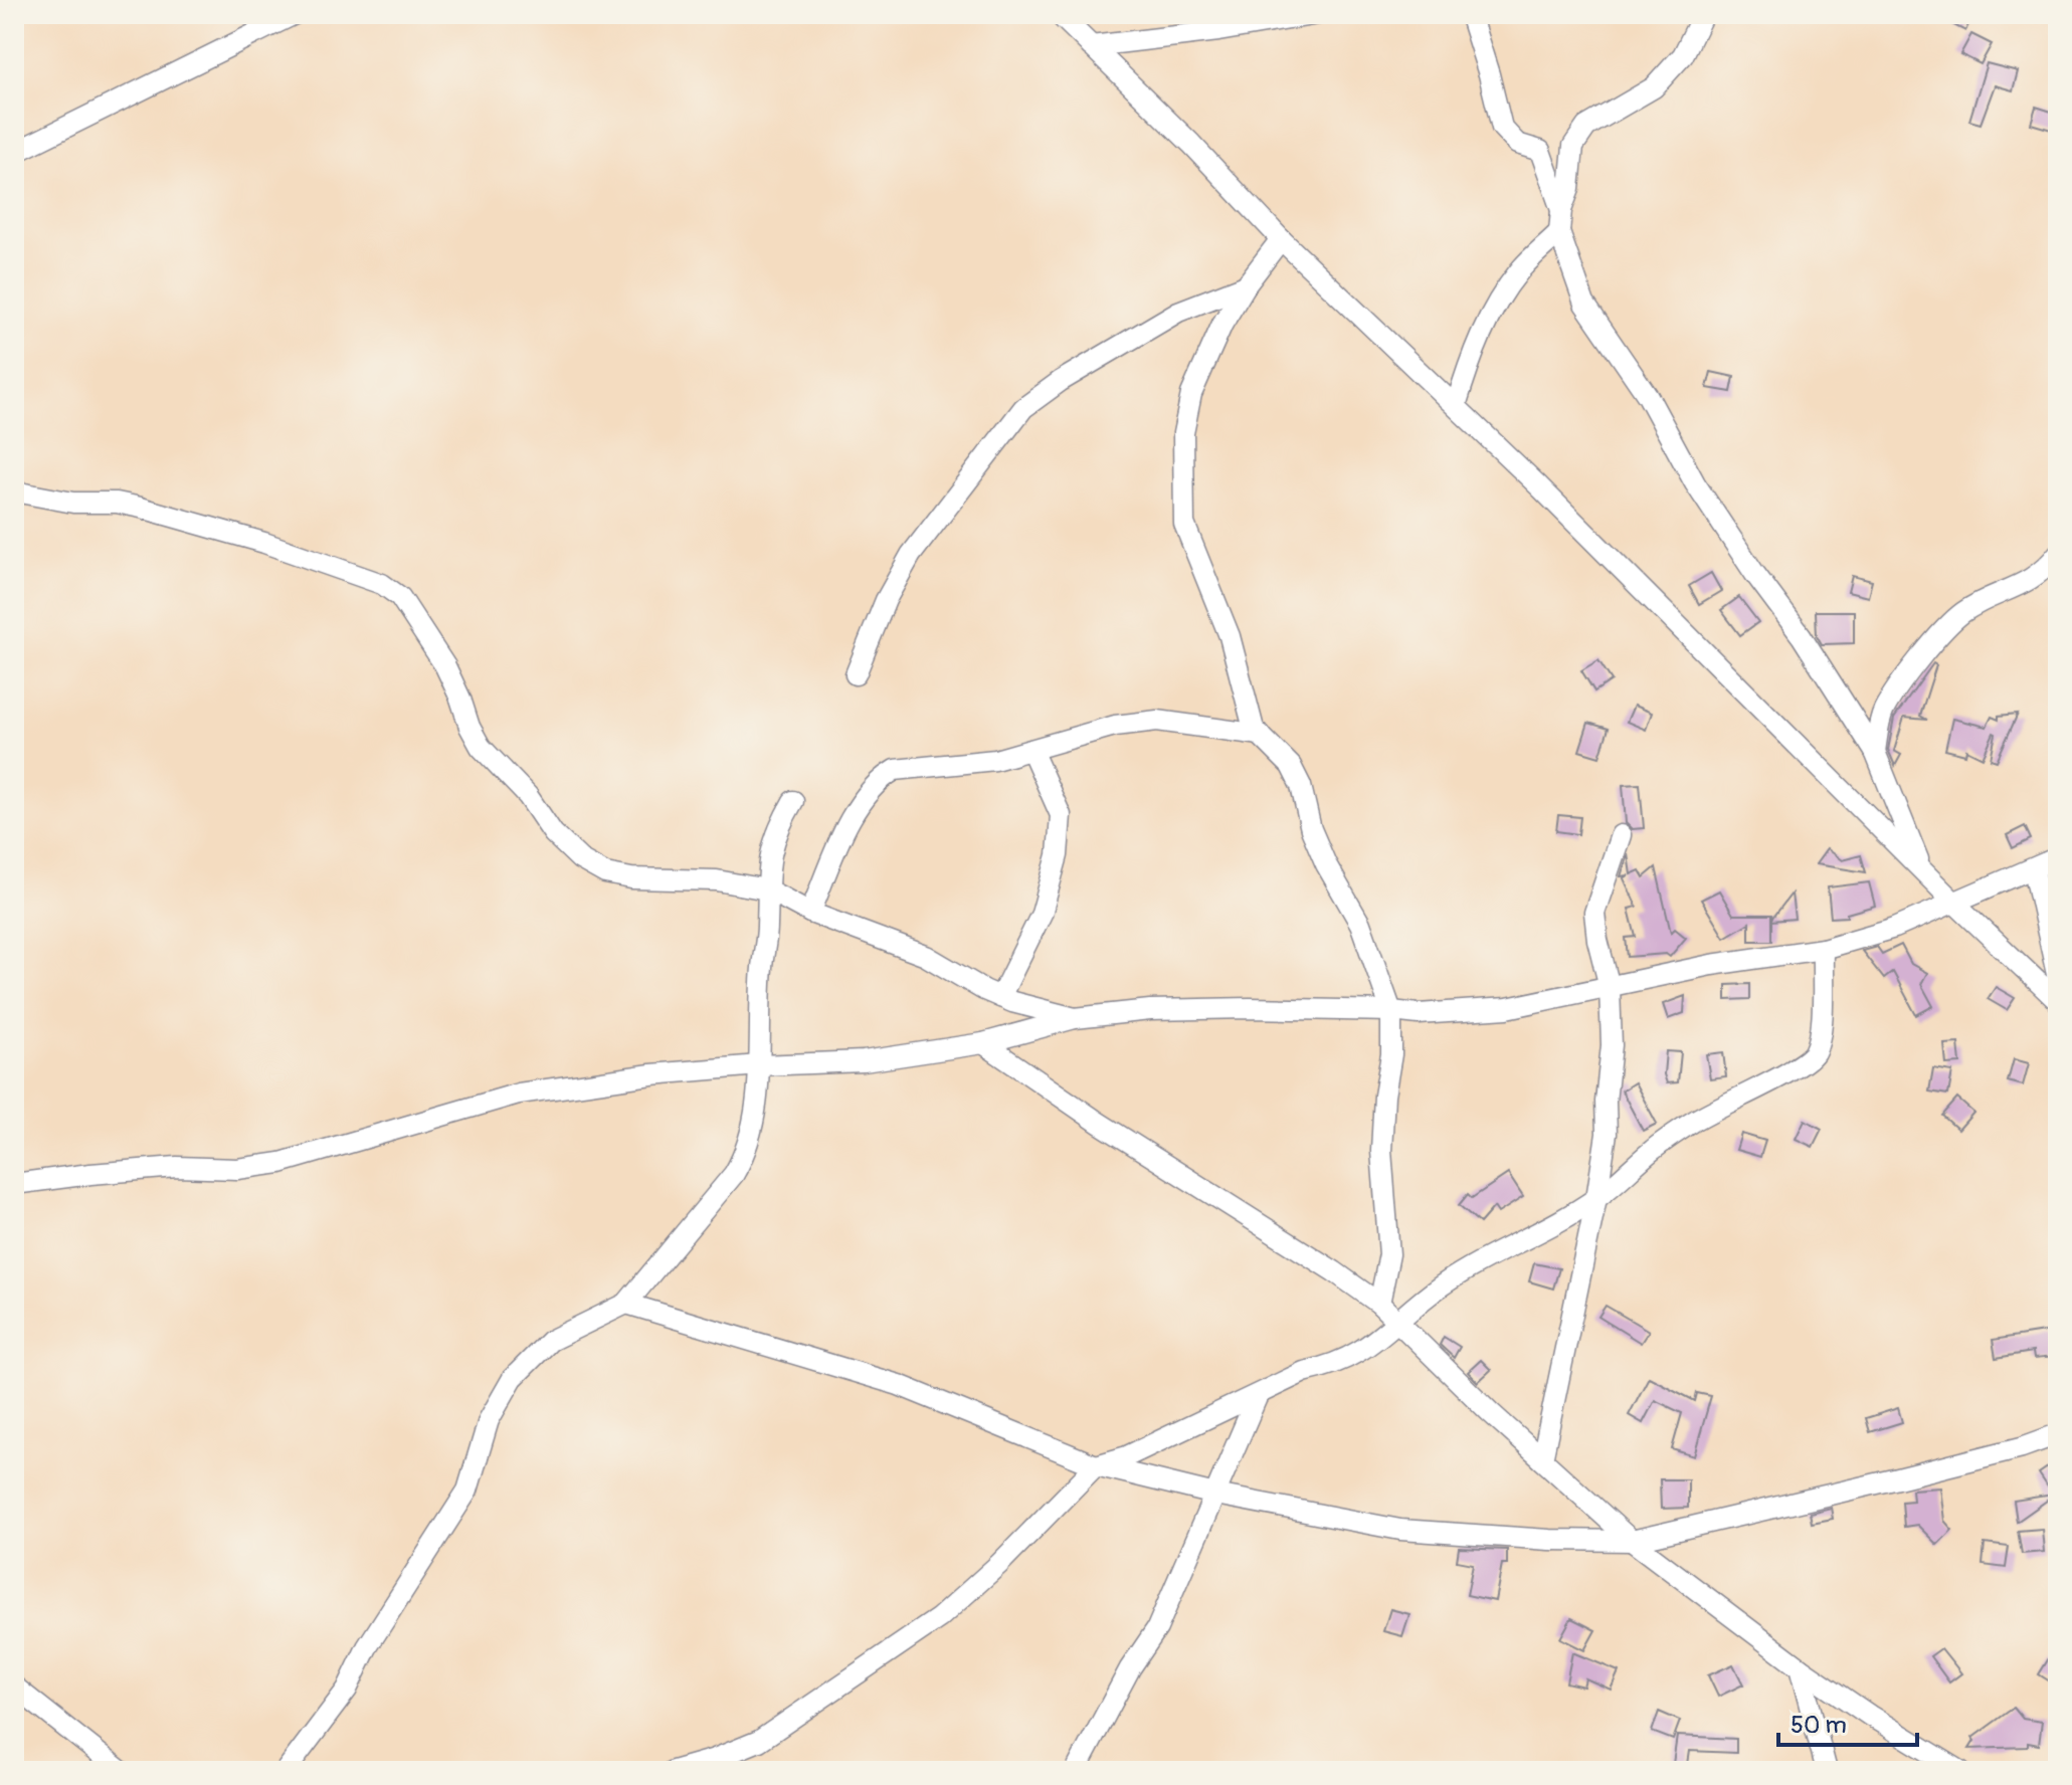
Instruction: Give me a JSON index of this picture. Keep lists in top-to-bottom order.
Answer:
{
  "scale_bar": "50 m"
}
